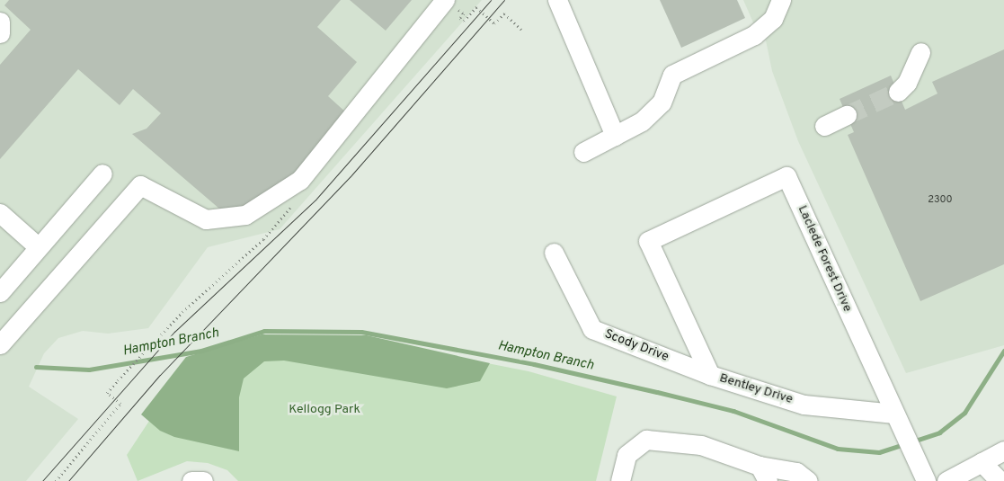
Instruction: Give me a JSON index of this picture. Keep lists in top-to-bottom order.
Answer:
{
  "streets": {
    "street": ["Laclede Forest Drive", "Scody Drive", "Bentley Drive"]
  },
  "crossings": [
    ["Laclede Forest Drive", "Bentley Drive"],
    ["Scody Drive", "Bentley Drive"]
  ],
  "water": ["Hampton Branch"],
  "parks": ["Kellogg Park"],
  "house_numbers": ["2300"]
}
